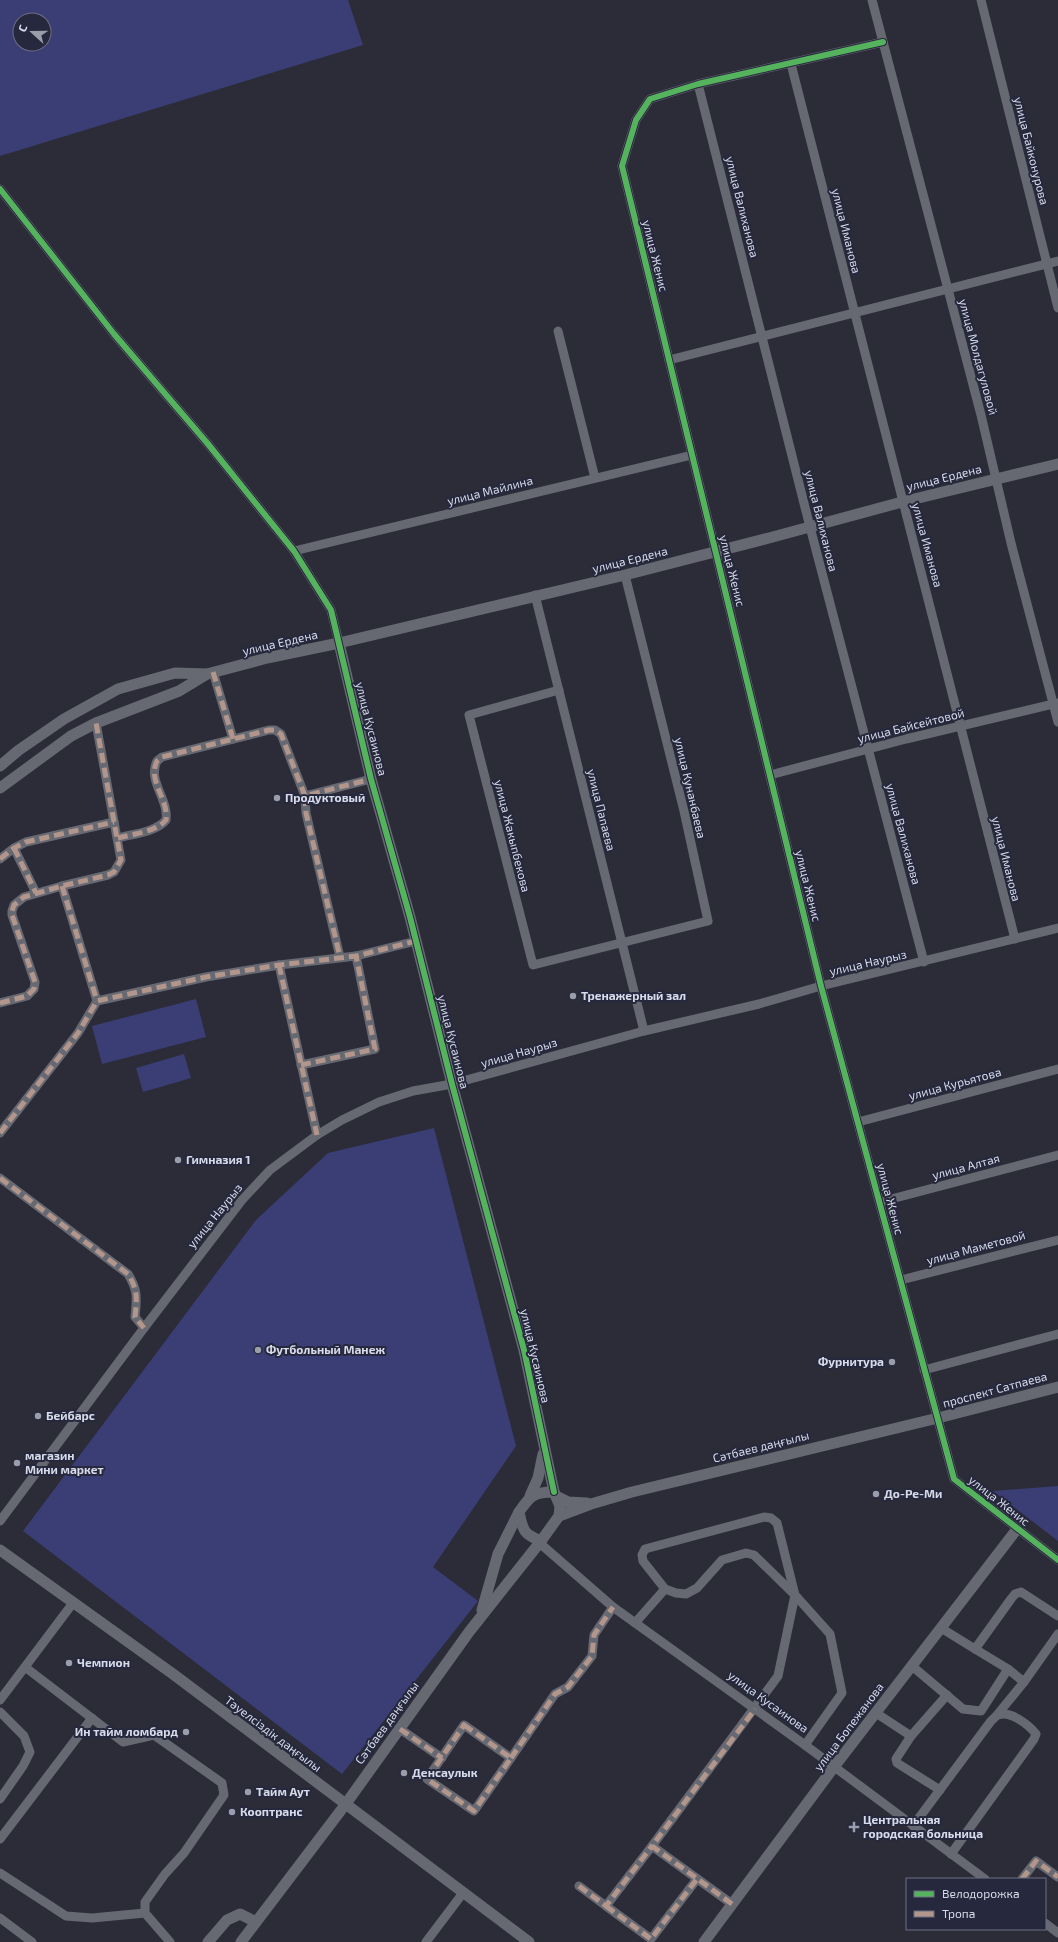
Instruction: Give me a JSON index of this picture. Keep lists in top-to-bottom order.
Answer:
{
  "streets": {
    "street": [
      "улица Байконурова",
      "улица Валиханова",
      "улица Иманова",
      "улица Женис",
      "улица Молдагуловой",
      "улица Ердена",
      "улица Майлина",
      "улица Байсейтовой",
      "улица Кусаинова",
      "улица Кунанбаева",
      "улица Папаева",
      "улица Жакыпбекова",
      "улица Наурыз",
      "улица Курьятова",
      "улица Алтая",
      "улица Маметовой",
      "проспект Сатпаева",
      "Сәтбаев даңғылы",
      "улица Бопежанова",
      "Тәуелсіздік даңғылы"
    ]
  },
  "crossings": [
    ["улица Валиханова", "улица Женис"],
    ["улица Валиханова", "улица Ердена"],
    ["улица Валиханова", "улица Байсейтовой"],
    ["улица Валиханова", "улица Наурыз"],
    ["улица Иманова", "улица Ердена"],
    ["улица Иманова", "улица Байсейтовой"],
    ["улица Иманова", "улица Наурыз"],
    ["улица Женис", "улица Ердена"],
    ["улица Женис", "улица Майлина"],
    ["улица Женис", "улица Байсейтовой"],
    ["улица Женис", "улица Наурыз"],
    ["улица Женис", "улица Курьятова"],
    ["улица Женис", "улица Алтая"],
    ["улица Женис", "улица Маметовой"],
    ["улица Женис", "проспект Сатпаева"],
    ["улица Женис", "Сәтбаев даңғылы"],
    ["улица Женис", "улица Бопежанова"],
    ["улица Молдагуловой", "улица Ердена"],
    ["улица Молдагуловой", "улица Байсейтовой"],
    ["улица Ердена", "улица Кусаинова"],
    ["улица Ердена", "улица Кунанбаева"],
    ["улица Ердена", "улица Папаева"],
    ["улица Кусаинова", "улица Наурыз"],
    ["улица Кусаинова", "Сәтбаев даңғылы"],
    ["улица Кусаинова", "улица Бопежанова"],
    ["улица Кунанбаева", "улица Папаева"],
    ["улица Кунанбаева", "улица Жакыпбекова"],
    ["улица Папаева", "улица Жакыпбекова"],
    ["улица Папаева", "улица Наурыз"],
    ["проспект Сатпаева", "Сәтбаев даңғылы"],
    ["Сәтбаев даңғылы", "Тәуелсіздік даңғылы"]
  ],
  "places": {
    "other": [
      "Продуктовый",
      "Тренажерный зал",
      "Гимназия 1",
      "Футбольный Манеж",
      "Фурнитура",
      "Бейбарс",
      "магазин Мини маркет",
      "До-Ре-Ми",
      "Чемпион",
      "Ин тайм ломбард",
      "Денсаулык",
      "Тайм Аут",
      "Кооптранс"
    ],
    "health": ["Центральная городская больница"]
  },
  "legend": ["Велодорожка", "Тропа"],
  "north": "left"
}
